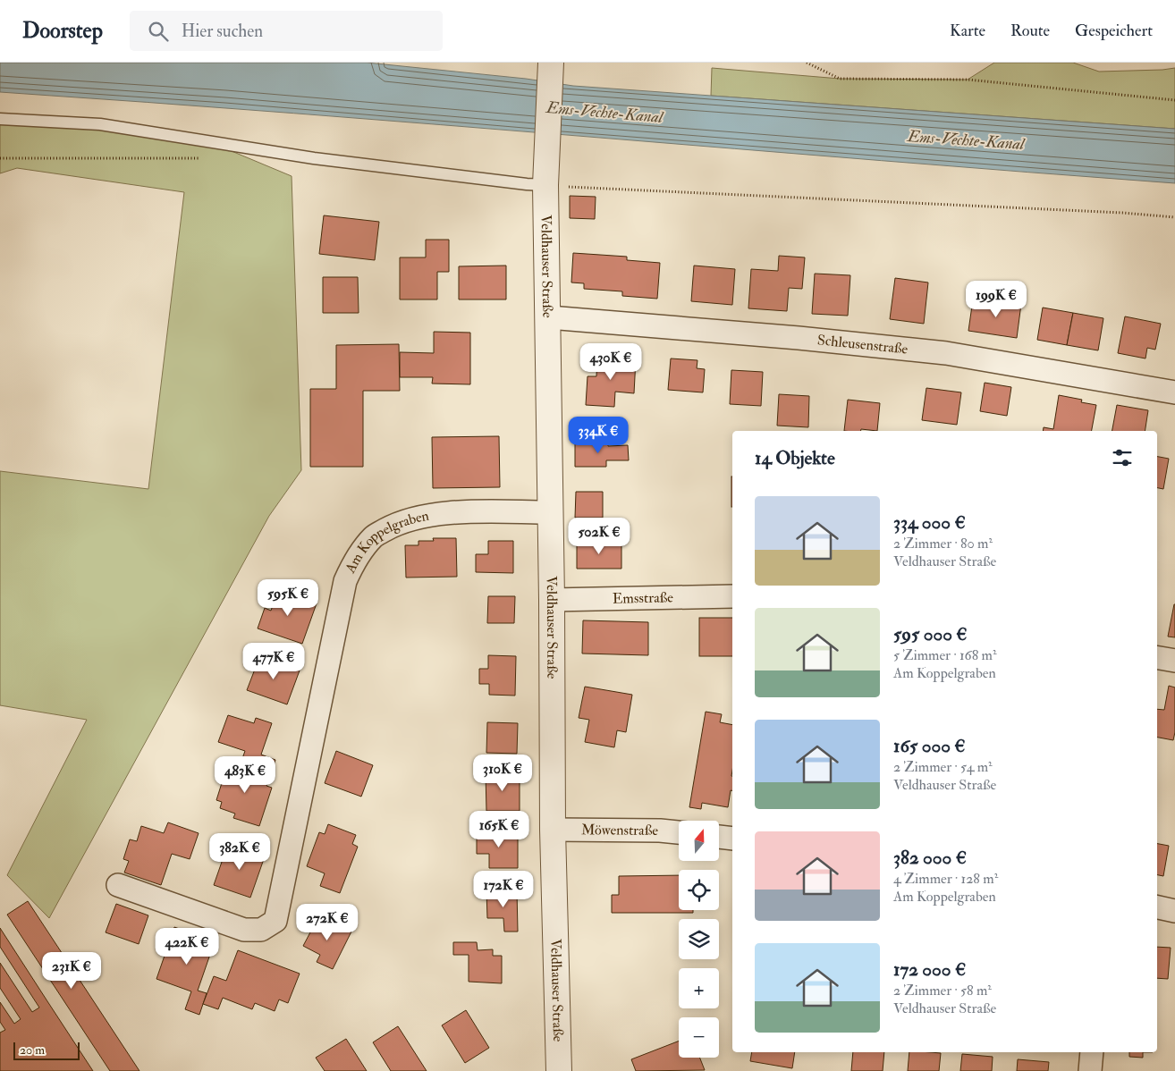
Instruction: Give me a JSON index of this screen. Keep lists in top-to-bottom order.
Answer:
{
  "streets": {
    "street": [
      "Veldhauser Straße",
      "Schleusenstraße",
      "Am Koppelgraben",
      "Emsstraße",
      "Möwenstraße"
    ]
  },
  "crossings": [
    ["Veldhauser Straße", "Schleusenstraße"],
    ["Veldhauser Straße", "Am Koppelgraben"],
    ["Veldhauser Straße", "Emsstraße"],
    ["Veldhauser Straße", "Möwenstraße"]
  ],
  "water": ["Ems-Vechte-Kanal"],
  "scale_bar": "20 m",
  "north": "top",
  "page": {
    "header": "Doorstep",
    "search": "Hier suchen",
    "nav": ["Karte", "Route", "Gespeichert"],
    "price": [
      "199K €",
      "430K €",
      "334K €",
      "502K €",
      "595K €",
      "477K €",
      "310K €",
      "483K €",
      "165K €",
      "382K €",
      "172K €",
      "272K €",
      "422K €",
      "231K €"
    ],
    "heading": "14 Objekte",
    "list": [
      {
        "name": "334 000 €",
        "note": "2 Zimmer · 80 m² · Veldhauser Straße"
      },
      {
        "name": "595 000 €",
        "note": "5 Zimmer · 168 m² · Am Koppelgraben"
      },
      {
        "name": "165 000 €",
        "note": "2 Zimmer · 54 m² · Veldhauser Straße"
      },
      {
        "name": "382 000 €",
        "note": "4 Zimmer · 128 m² · Am Koppelgraben"
      },
      {
        "name": "172 000 €",
        "note": "2 Zimmer · 58 m² · Veldhauser Straße"
      }
    ],
    "map_buttons": ["+", "−"],
    "scale": "20 m"
  }
}
